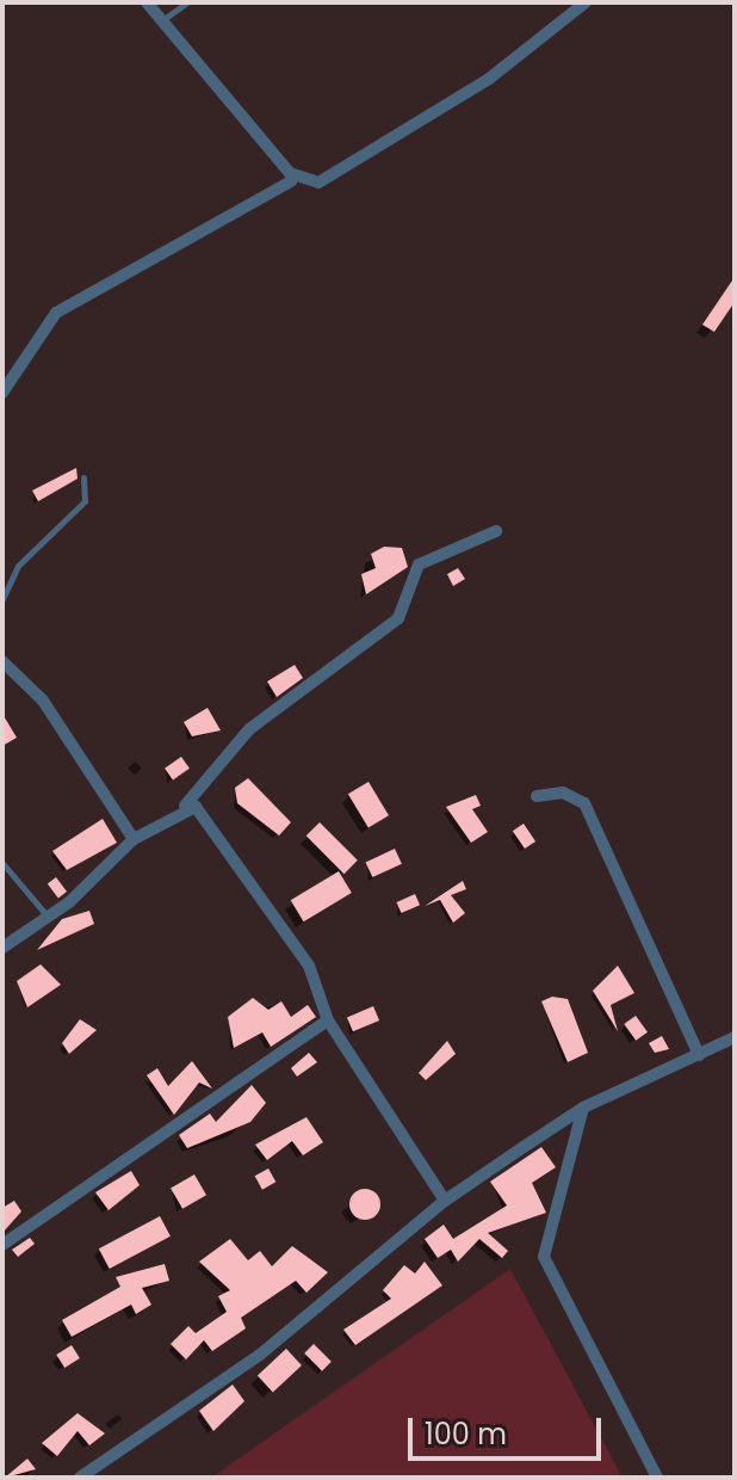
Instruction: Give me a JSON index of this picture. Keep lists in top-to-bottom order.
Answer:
{
  "scale_bar": "100 m"
}
